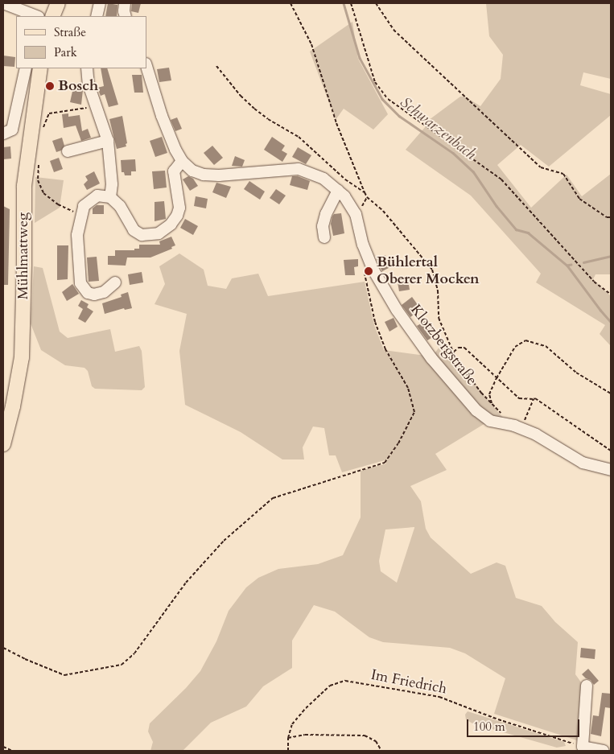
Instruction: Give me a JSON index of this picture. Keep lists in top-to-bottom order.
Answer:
{
  "streets": {
    "main road": ["Mühlmattweg"],
    "street": ["Klotzbergstraße"],
    "path": ["Im Friedrich"]
  },
  "water": ["Schwarzenbach"],
  "places": ["Bosch", "Bühlertal Oberer Mocken"],
  "legend": ["Straße", "Park"],
  "scale_bar": "100 m"
}
